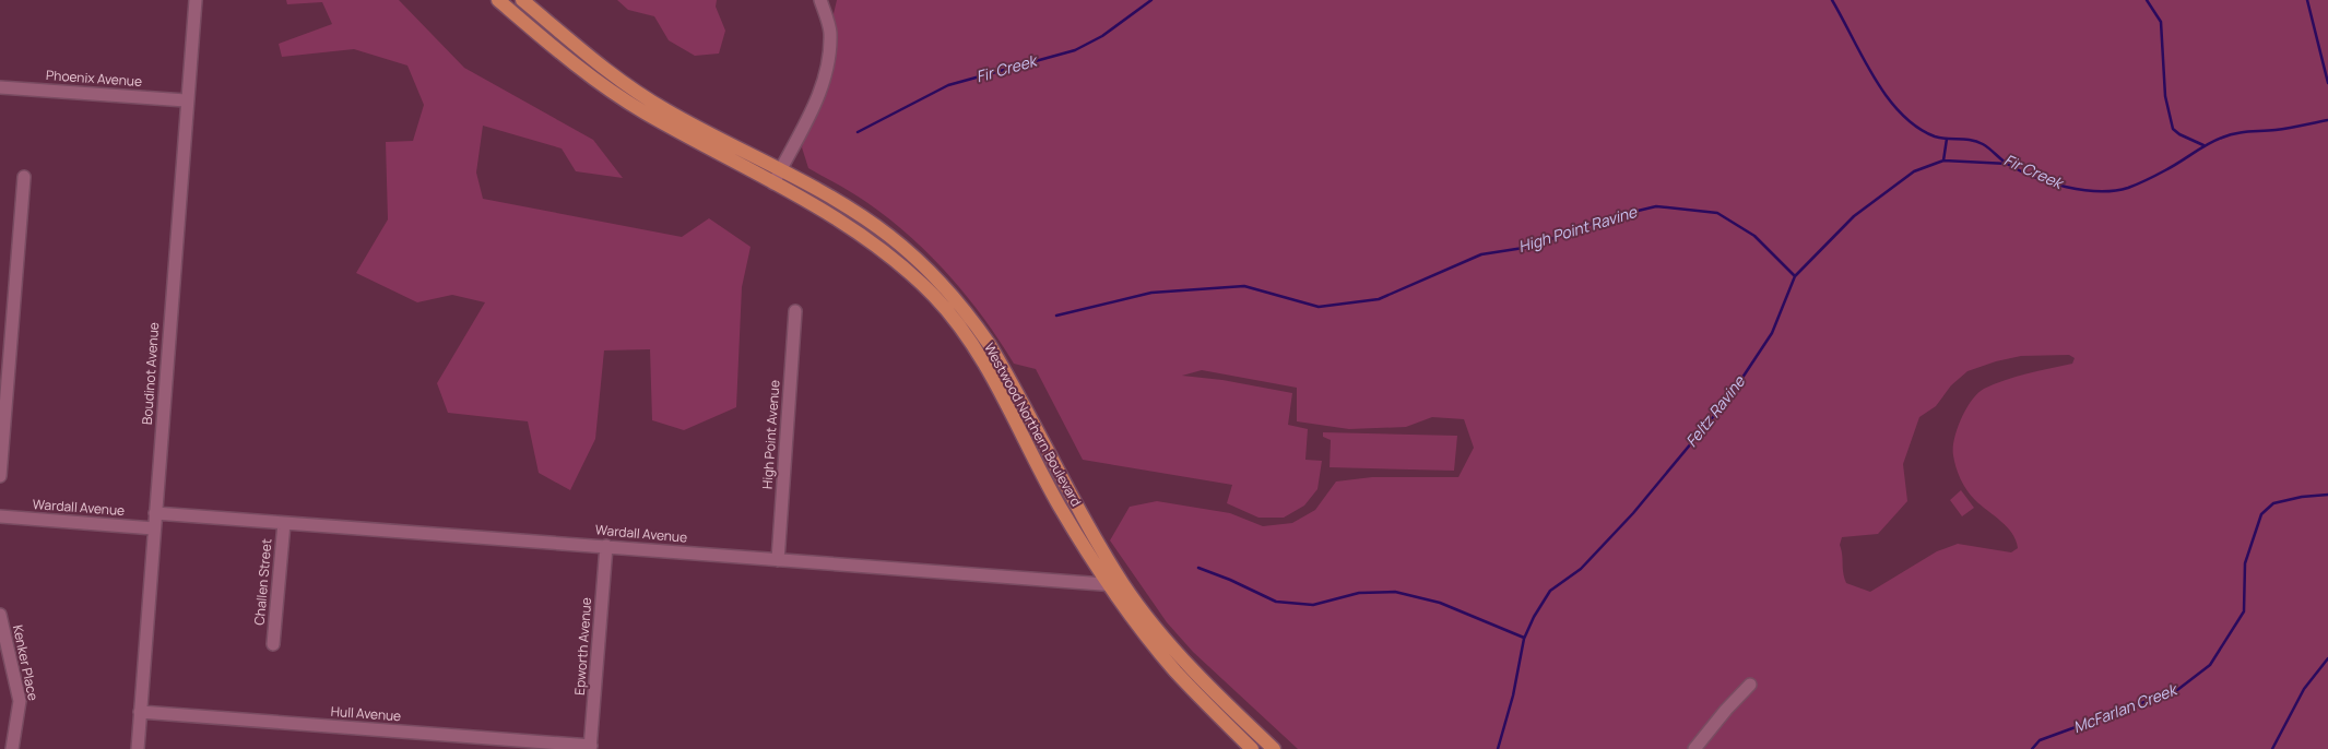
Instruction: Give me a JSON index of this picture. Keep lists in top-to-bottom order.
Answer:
{
  "streets": {
    "main road": ["Westwood Northern Boulevard"],
    "street": [
      "Phoenix Avenue",
      "Boudinot Avenue",
      "High Point Avenue",
      "Wardall Avenue",
      "Challen Street",
      "Epworth Avenue",
      "Kenker Place",
      "Hull Avenue"
    ]
  },
  "crossings": [
    ["Phoenix Avenue", "Boudinot Avenue"],
    ["Boudinot Avenue", "Wardall Avenue"],
    ["Boudinot Avenue", "Hull Avenue"],
    ["Westwood Northern Boulevard", "Wardall Avenue"],
    ["High Point Avenue", "Wardall Avenue"],
    ["Wardall Avenue", "Challen Street"],
    ["Wardall Avenue", "Epworth Avenue"],
    ["Epworth Avenue", "Hull Avenue"]
  ],
  "water": [
    "Fir Creek",
    "High Point Ravine",
    "Feltz Ravine",
    "McFarlan Creek"
  ]
}
